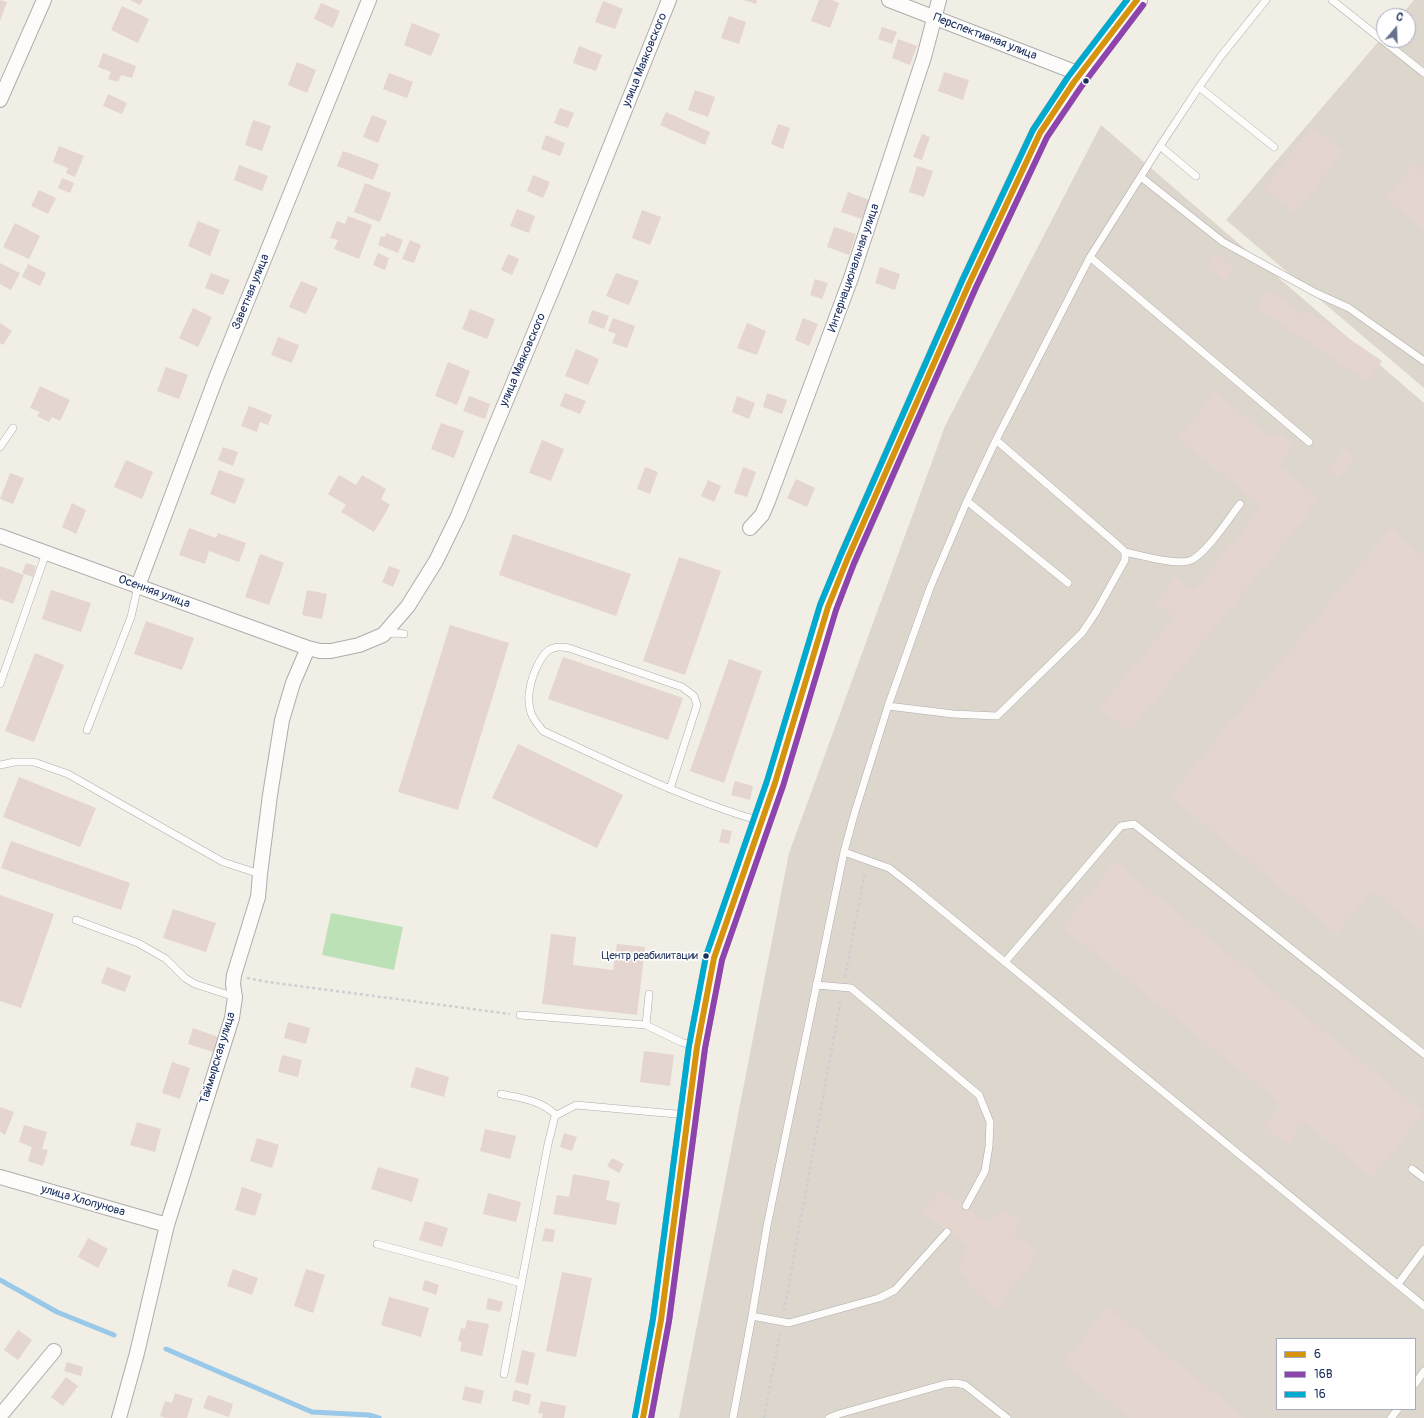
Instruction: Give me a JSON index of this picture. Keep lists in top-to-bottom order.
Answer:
{
  "streets": {
    "street": [
      "Перспективная улица",
      "улица Маяковского",
      "Интернациональная улица",
      "Заветная улица",
      "Осенняя улица",
      "Таймырская улица",
      "улица Хлопунова"
    ]
  },
  "crossings": [
    ["Перспективная улица", "Интернациональная улица"],
    ["улица Маяковского", "Осенняя улица"],
    ["улица Маяковского", "Таймырская улица"],
    ["Заветная улица", "Осенняя улица"],
    ["Осенняя улица", "Таймырская улица"],
    ["Таймырская улица", "улица Хлопунова"]
  ],
  "places": ["Центр реабилитации"],
  "lines": ["transit line 6", "transit line 16", "transit line 16В"],
  "legend": ["6", "16В", "16"],
  "north": "top"
}
